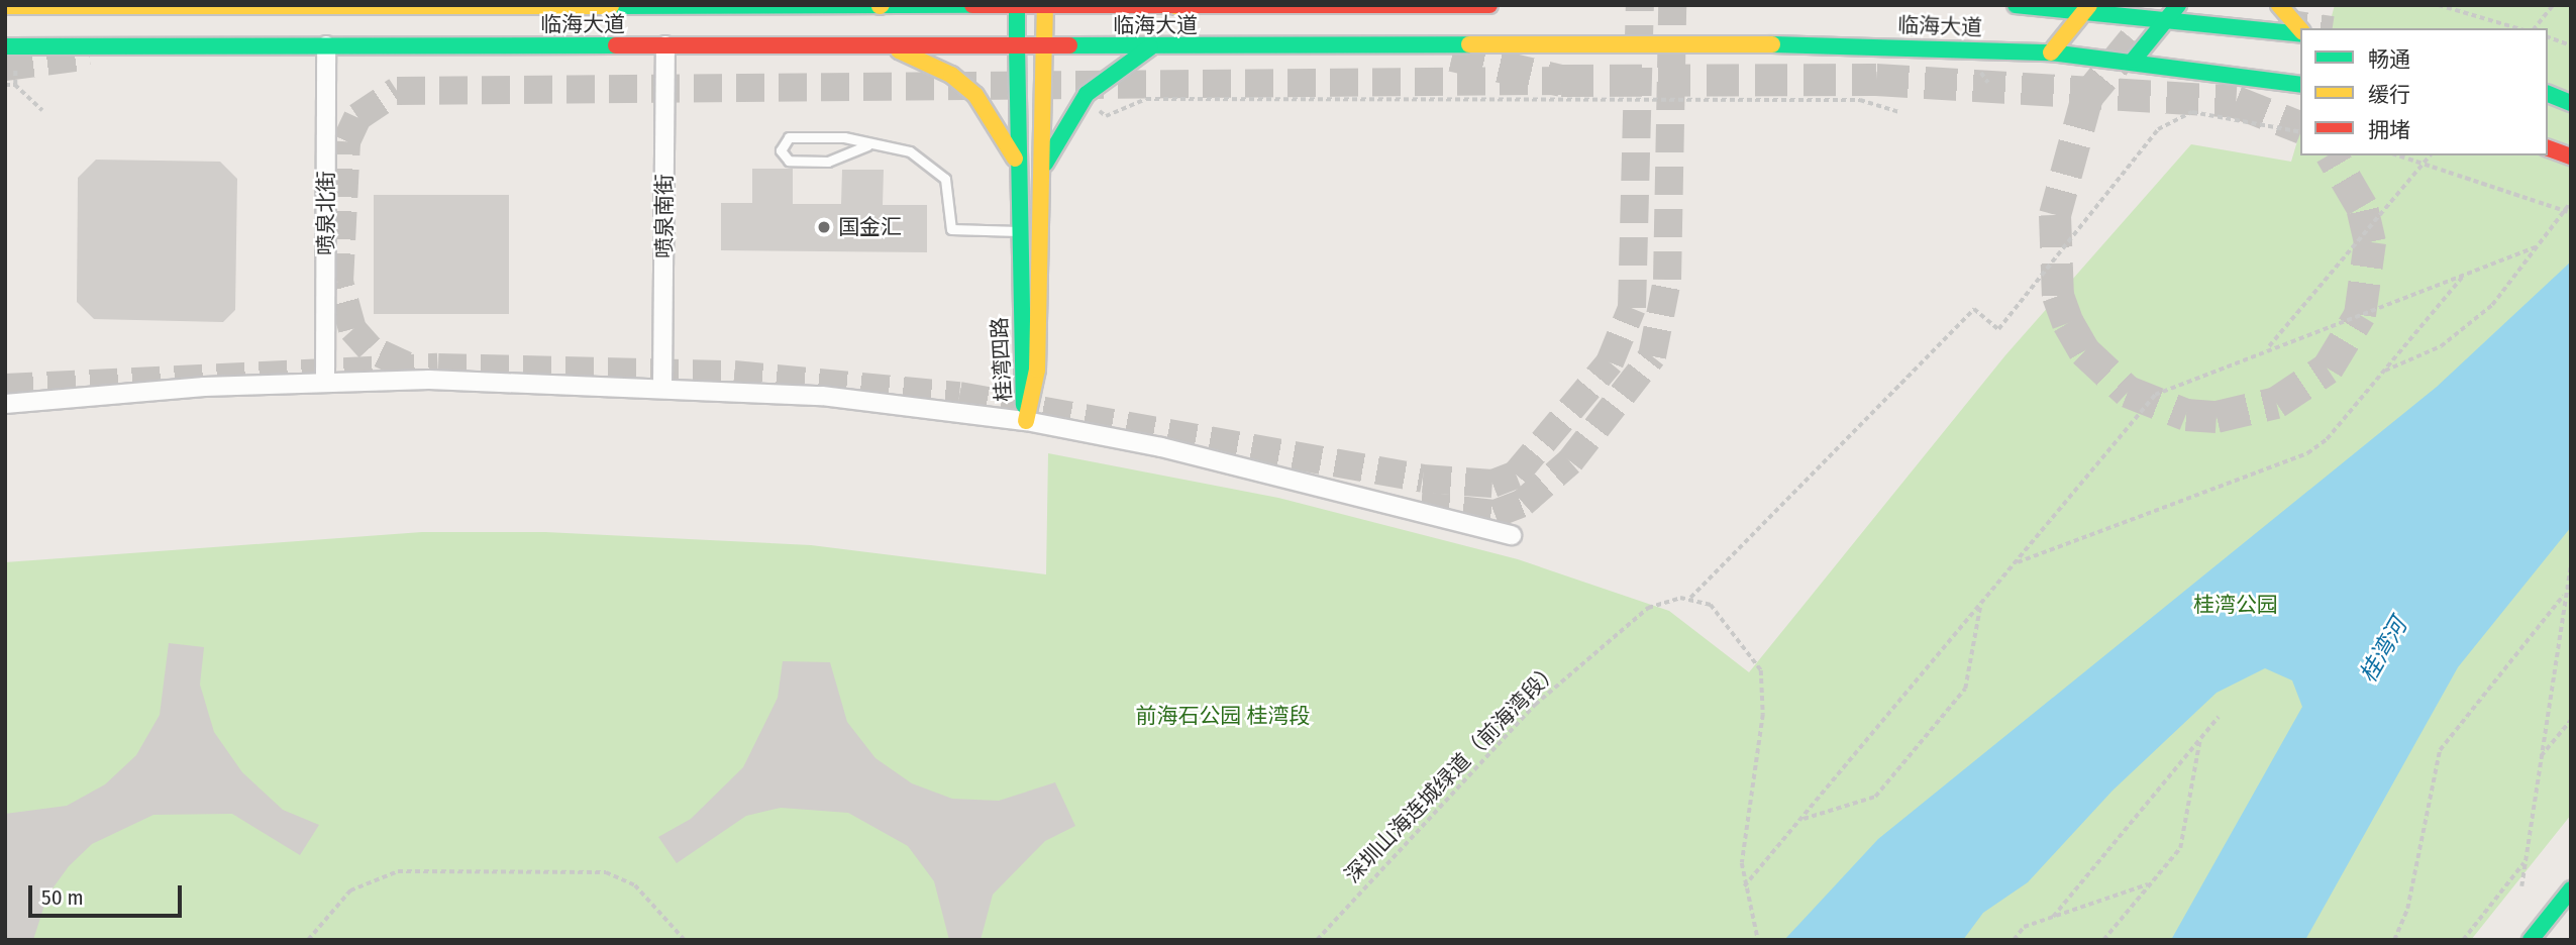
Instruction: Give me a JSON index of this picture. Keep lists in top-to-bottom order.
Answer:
{
  "streets": {
    "main road": ["临海大道", "桂湾四路"],
    "street": ["喷泉北街", "喷泉南街"],
    "path": ["深圳山海连城绿道（前海湾段）"]
  },
  "crossings": [
    ["临海大道", "喷泉北街"],
    ["临海大道", "喷泉南街"],
    ["临海大道", "桂湾四路"]
  ],
  "water": ["桂湾河"],
  "parks": ["桂湾公园", "前海石公园 桂湾段"],
  "places": ["国金汇"],
  "legend": ["畅通", "缓行", "拥堵"],
  "scale_bar": "50 m"
}
